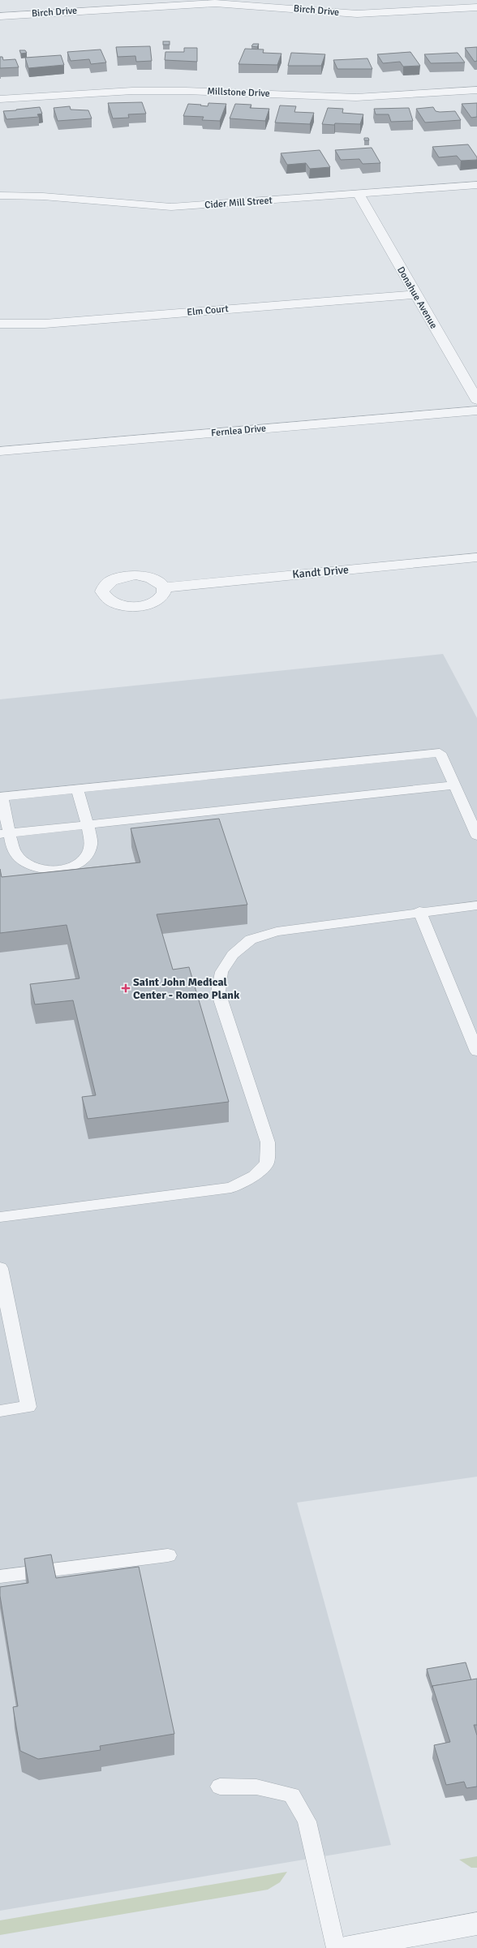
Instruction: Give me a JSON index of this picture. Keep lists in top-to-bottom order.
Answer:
{
  "streets": {
    "street": [
      "Birch Drive",
      "Millstone Drive",
      "Cider Mill Street",
      "Donahue Avenue",
      "Elm Court",
      "Fernlea Drive",
      "Kandt Drive"
    ]
  },
  "crossings": [
    ["Cider Mill Street", "Donahue Avenue"],
    ["Donahue Avenue", "Elm Court"]
  ],
  "places": {
    "health": ["Saint John Medical Center - Romeo Plank"]
  }
}
